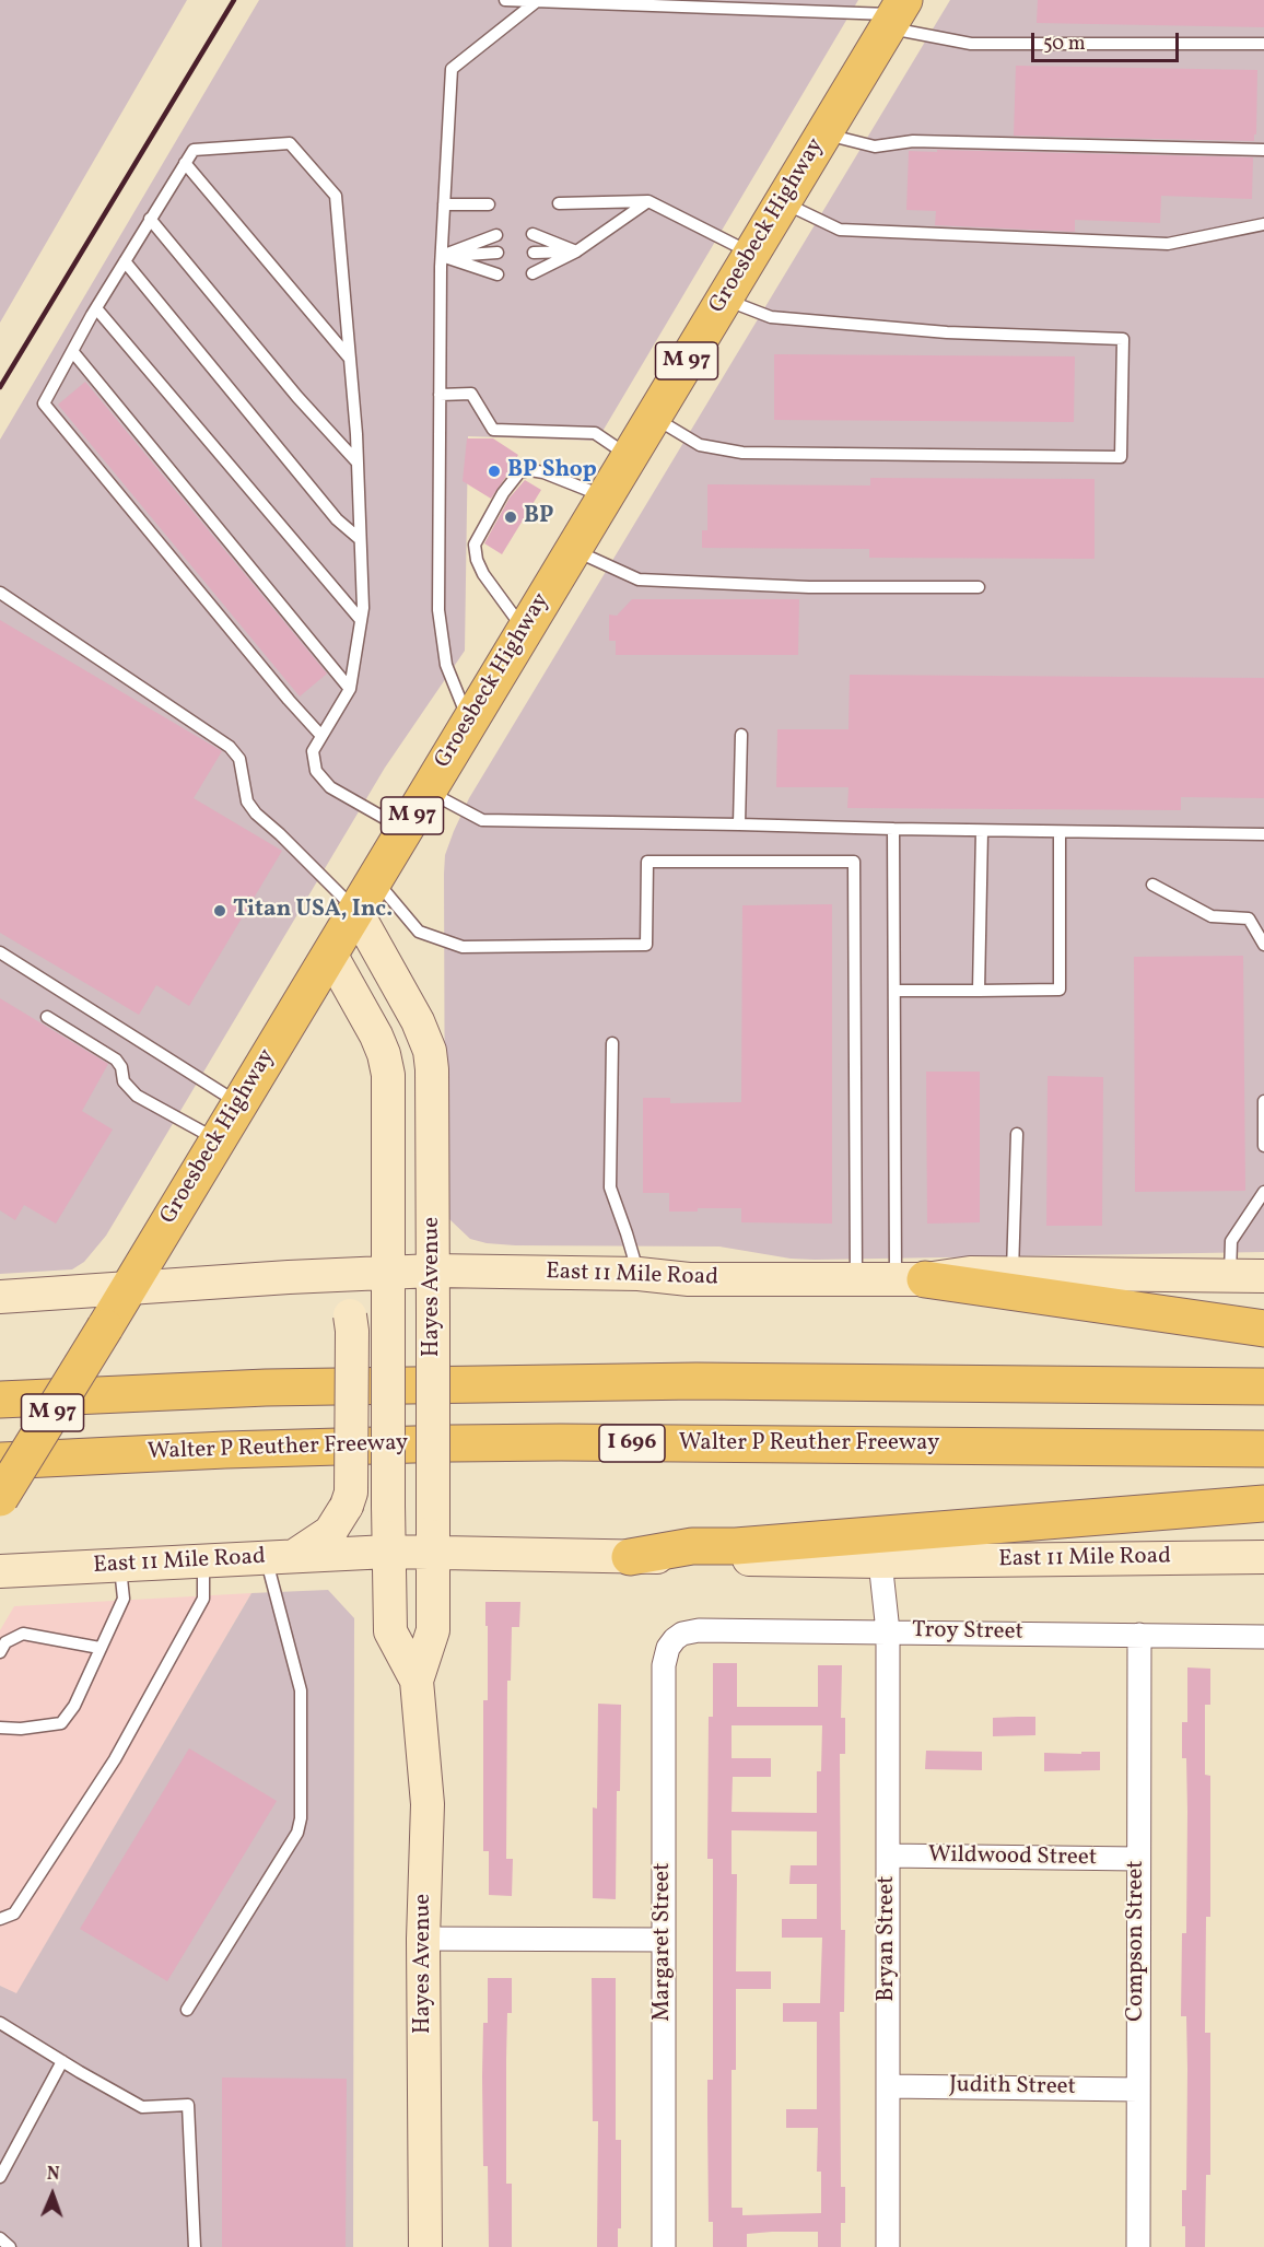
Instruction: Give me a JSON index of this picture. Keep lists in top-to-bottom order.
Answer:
{
  "streets": {
    "main road": [
      "Groesbeck Highway",
      "M 97",
      "East 11 Mile Road",
      "Hayes Avenue",
      "I 696",
      "Walter P Reuther Freeway"
    ],
    "street": [
      "Troy Street",
      "Wildwood Street",
      "Bryan Street",
      "Compson Street",
      "Margaret Street",
      "Judith Street"
    ]
  },
  "crossings": [
    ["Groesbeck Highway", "East 11 Mile Road"],
    ["Groesbeck Highway", "Hayes Avenue"],
    ["East 11 Mile Road", "Hayes Avenue"],
    ["East 11 Mile Road", "Bryan Street"],
    ["Troy Street", "Bryan Street"],
    ["Troy Street", "Compson Street"],
    ["Troy Street", "Margaret Street"],
    ["Wildwood Street", "Bryan Street"],
    ["Wildwood Street", "Compson Street"],
    ["Bryan Street", "Judith Street"],
    ["Compson Street", "Judith Street"]
  ],
  "places": ["BP Shop", "BP", "Titan USA, Inc."],
  "scale_bar": "50 m",
  "north": "top"
}
